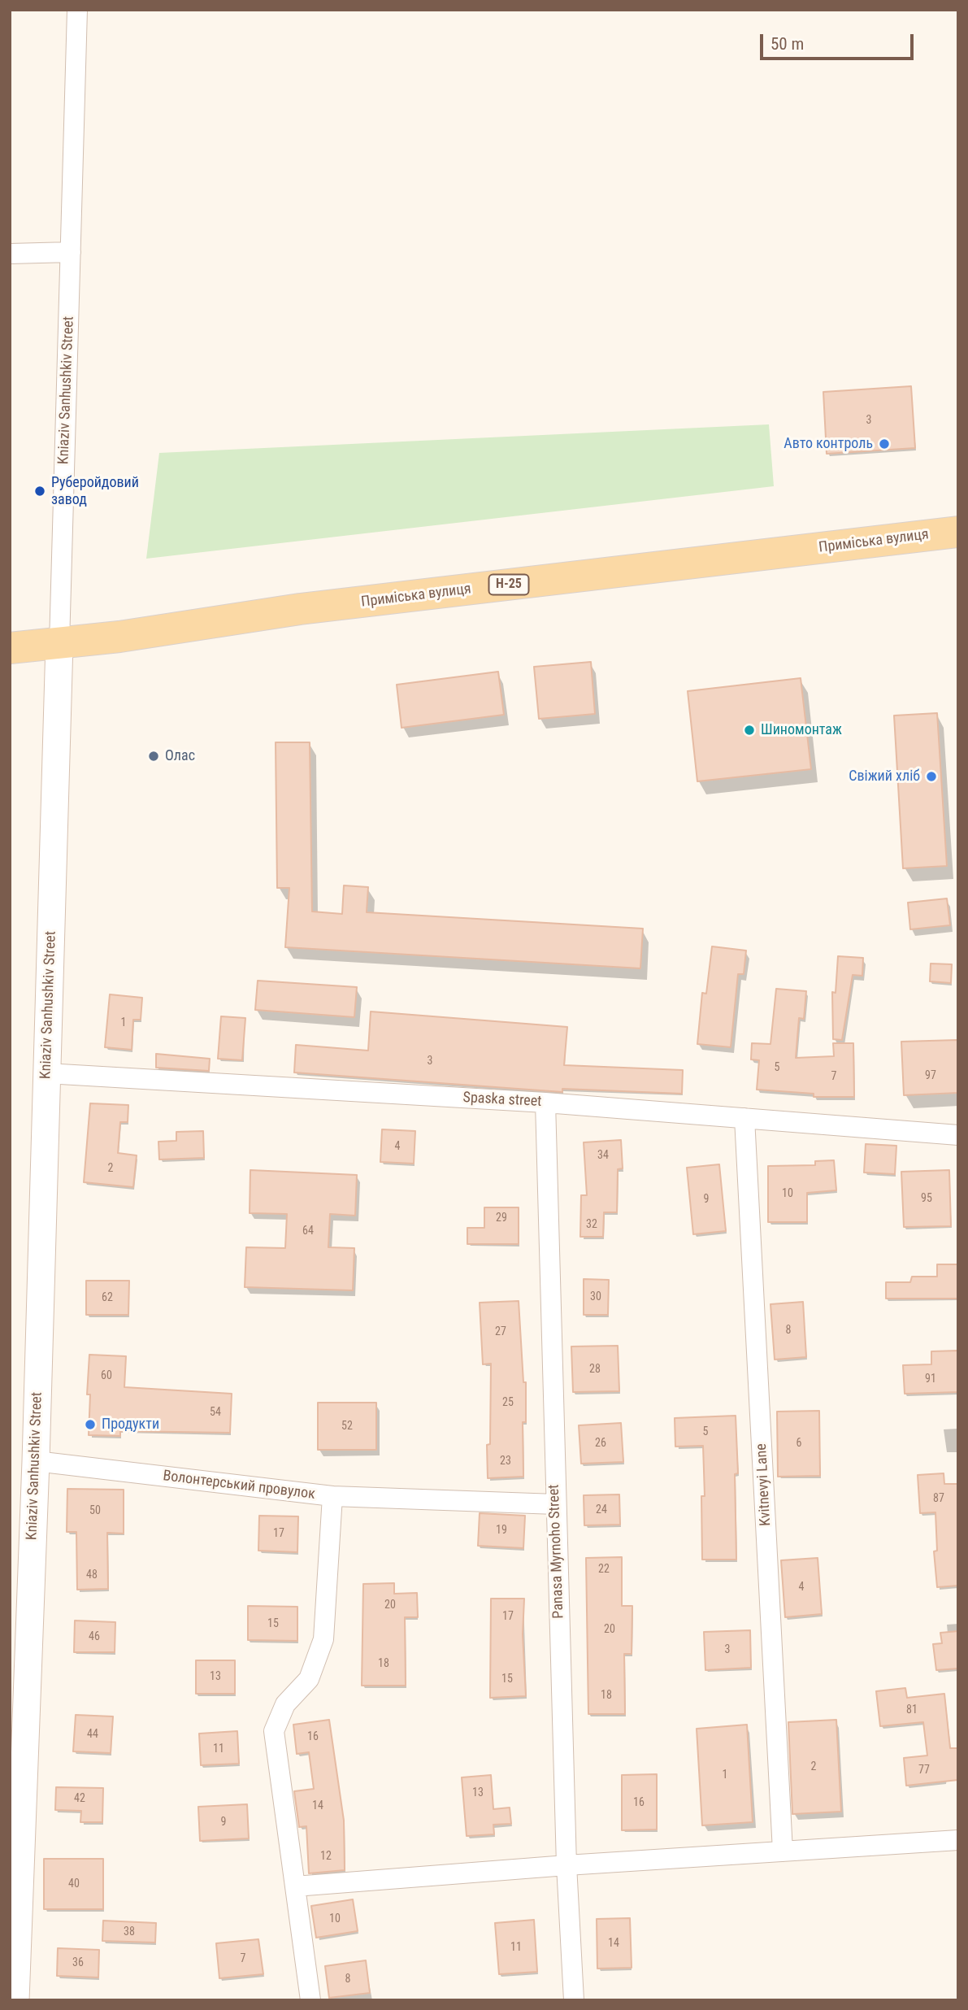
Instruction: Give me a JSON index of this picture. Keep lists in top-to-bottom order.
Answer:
{
  "streets": {
    "main road": ["Kniaziv Sanhushkiv Street", "Приміська вулиця", "Н-25"],
    "street": [
      "Spaska street",
      "Kvitnevyi Lane",
      "Волонтерський провулок",
      "Panasa Myrnoho Street"
    ]
  },
  "crossings": [
    ["Kniaziv Sanhushkiv Street", "Приміська вулиця"],
    ["Kniaziv Sanhushkiv Street", "Spaska street"],
    ["Kniaziv Sanhushkiv Street", "Волонтерський провулок"],
    ["Spaska street", "Kvitnevyi Lane"],
    ["Spaska street", "Panasa Myrnoho Street"]
  ],
  "places": [
    "Авто контроль",
    "Руберойдовий завод",
    "Шиномонтаж",
    "Олас",
    "Свіжий хліб",
    "Продукти"
  ],
  "house_numbers": [
    "3",
    "1",
    "3",
    "5",
    "97",
    "7",
    "4",
    "34",
    "2",
    "10",
    "95",
    "9",
    "29",
    "32",
    "64",
    "30",
    "62",
    "8",
    "27",
    "28",
    "60",
    "91",
    "25",
    "54",
    "52",
    "5",
    "26",
    "6",
    "23",
    "87",
    "24",
    "50",
    "19",
    "17",
    "22",
    "48",
    "4",
    "20",
    "17",
    "15",
    "20",
    "46",
    "3",
    "18",
    "13",
    "15",
    "18",
    "81",
    "44",
    "16",
    "11",
    "2",
    "77",
    "1",
    "13",
    "42",
    "16",
    "14",
    "9",
    "12",
    "40",
    "10",
    "38",
    "14",
    "11",
    "7",
    "36",
    "8"
  ],
  "scale_bar": "50 m"
}
